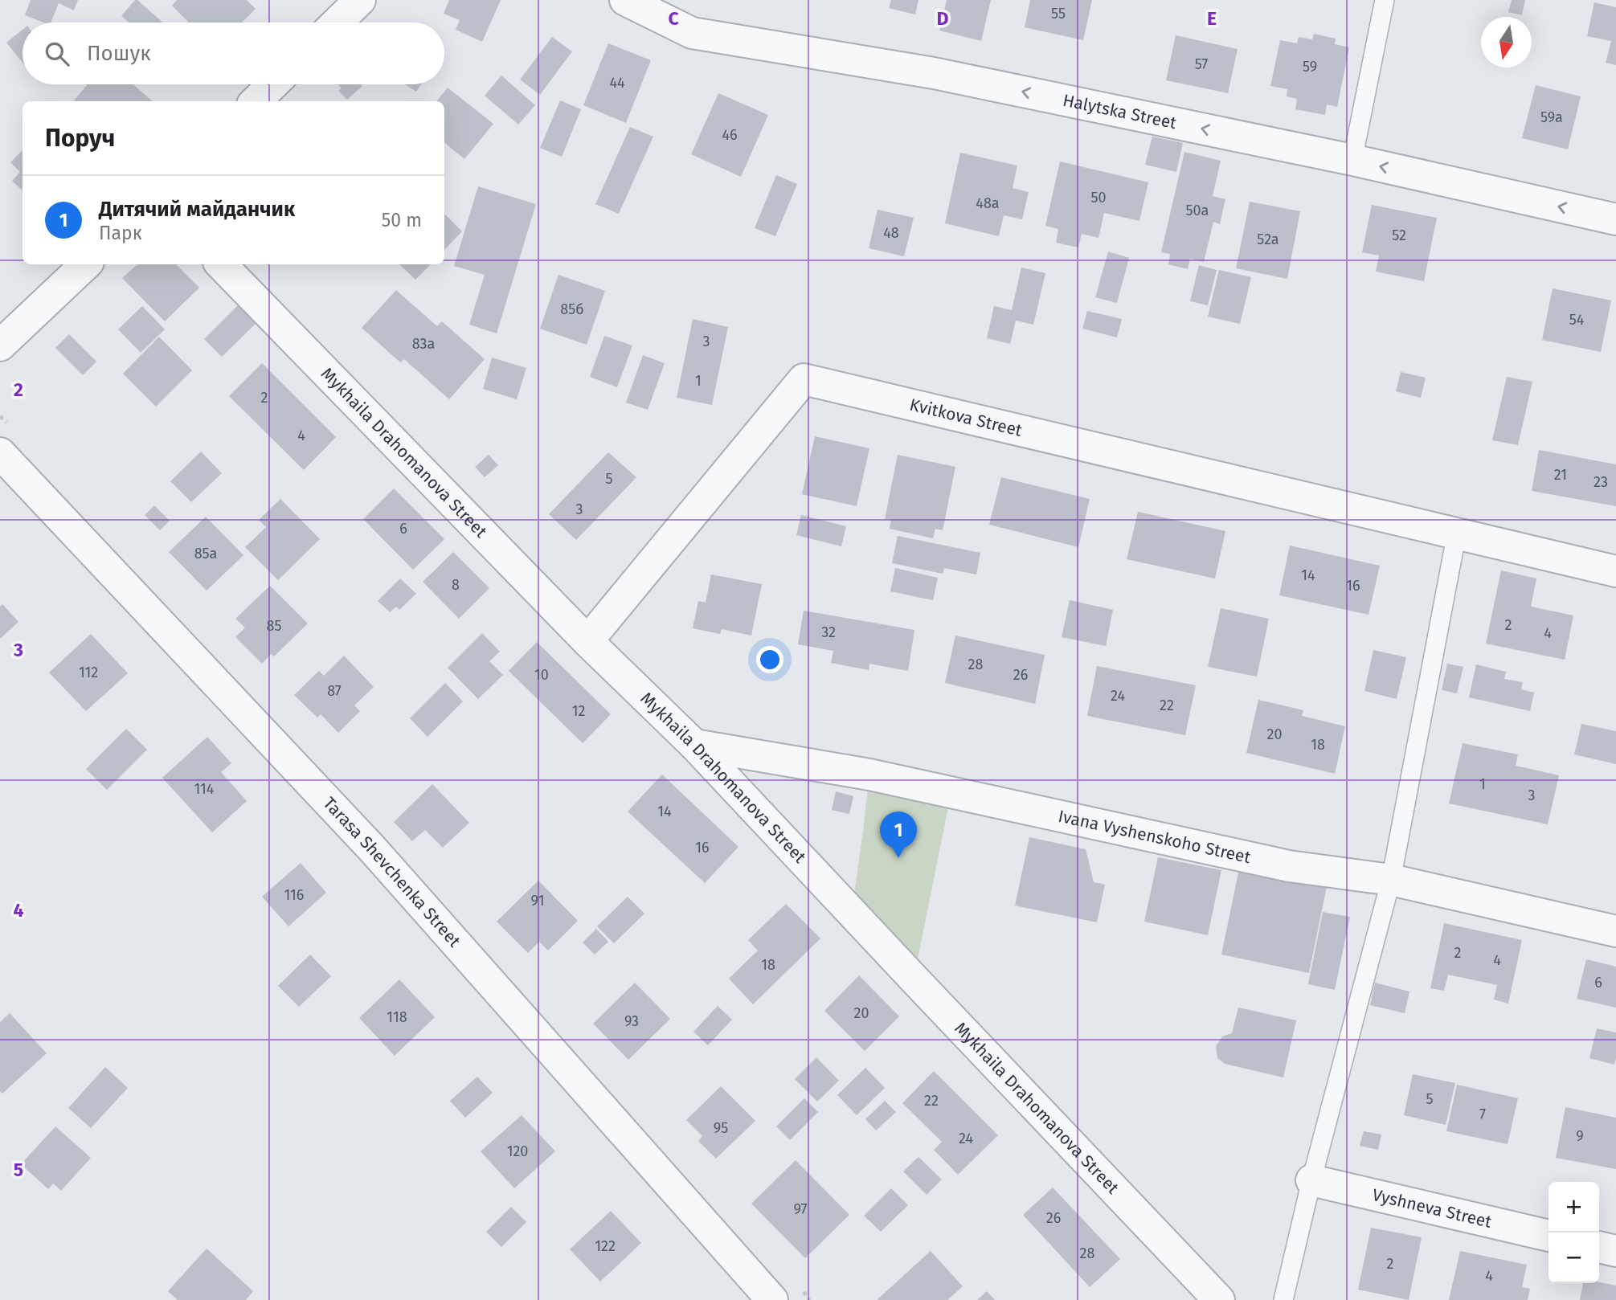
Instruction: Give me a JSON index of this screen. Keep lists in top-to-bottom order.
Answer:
{
  "streets": {
    "street": [
      "Halytska Street",
      "Kvitkova Street",
      "Mykhaila Drahomanova Street",
      "Ivana Vyshenskoho Street",
      "Tarasa Shevchenka Street",
      "Vyshneva Street"
    ]
  },
  "crossings": [
    ["Kvitkova Street", "Mykhaila Drahomanova Street"],
    ["Mykhaila Drahomanova Street", "Ivana Vyshenskoho Street"]
  ],
  "one_way": ["Halytska Street"],
  "house_numbers": [
    "55",
    "57",
    "59",
    "44",
    "59а",
    "46",
    "50",
    "48а",
    "50а",
    "48",
    "52",
    "52а",
    "85б",
    "54",
    "3",
    "83а",
    "1",
    "2",
    "4",
    "21",
    "5",
    "23",
    "3",
    "6",
    "85а",
    "14",
    "8",
    "16",
    "2",
    "85",
    "32",
    "4",
    "28",
    "112",
    "10",
    "26",
    "87",
    "24",
    "22",
    "12",
    "20",
    "18",
    "1",
    "114",
    "3",
    "14",
    "16",
    "116",
    "91",
    "2",
    "4",
    "18",
    "6",
    "20",
    "118",
    "93",
    "5",
    "22",
    "7",
    "95",
    "9",
    "24",
    "120",
    "97",
    "26",
    "122",
    "28",
    "2",
    "4"
  ],
  "north": "bottom",
  "page": {
    "search": "Пошук",
    "heading": "Поруч",
    "list": [
      {
        "mark": "1",
        "name": "Дитячий майданчик",
        "note": "Парк",
        "value": "50 m"
      }
    ],
    "pins": "1",
    "map_buttons": ["+", "−"]
  },
  "grid": {
    "columns": ["C", "D", "E"],
    "rows": [
      "2",
      "3",
      "4",
      "5"
    ]
  }
}
